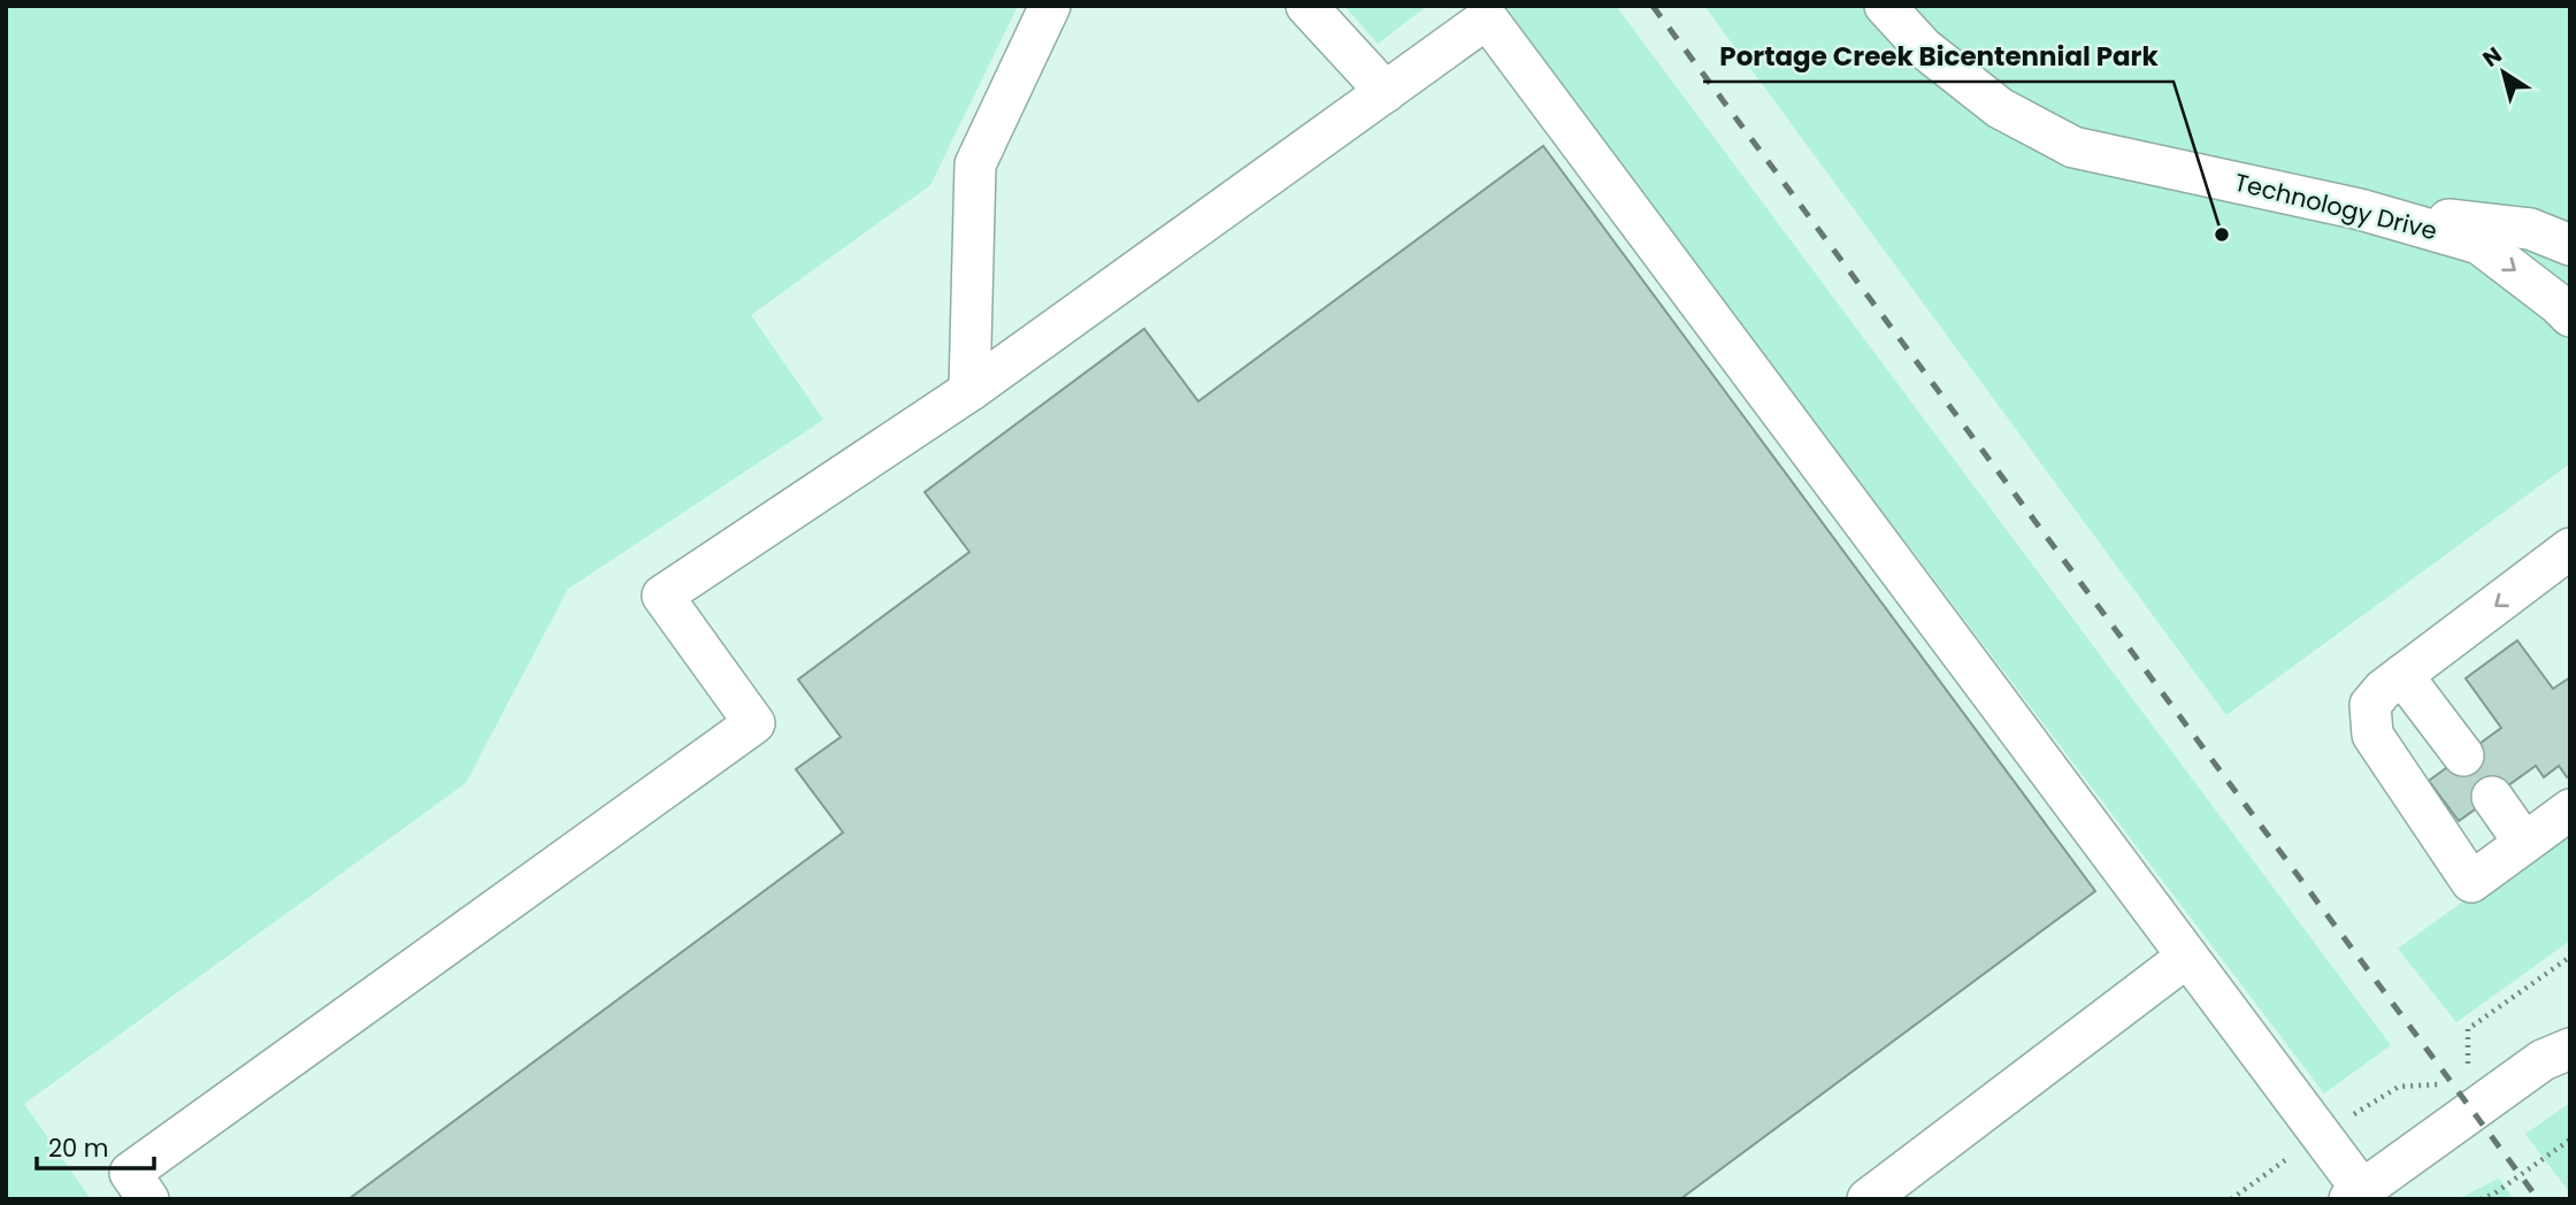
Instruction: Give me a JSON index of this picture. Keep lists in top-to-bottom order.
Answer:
{
  "streets": {
    "street": ["Technology Drive"]
  },
  "places": ["Portage Creek Bicentennial Park"],
  "scale_bar": "20 m",
  "north": "top left"
}
